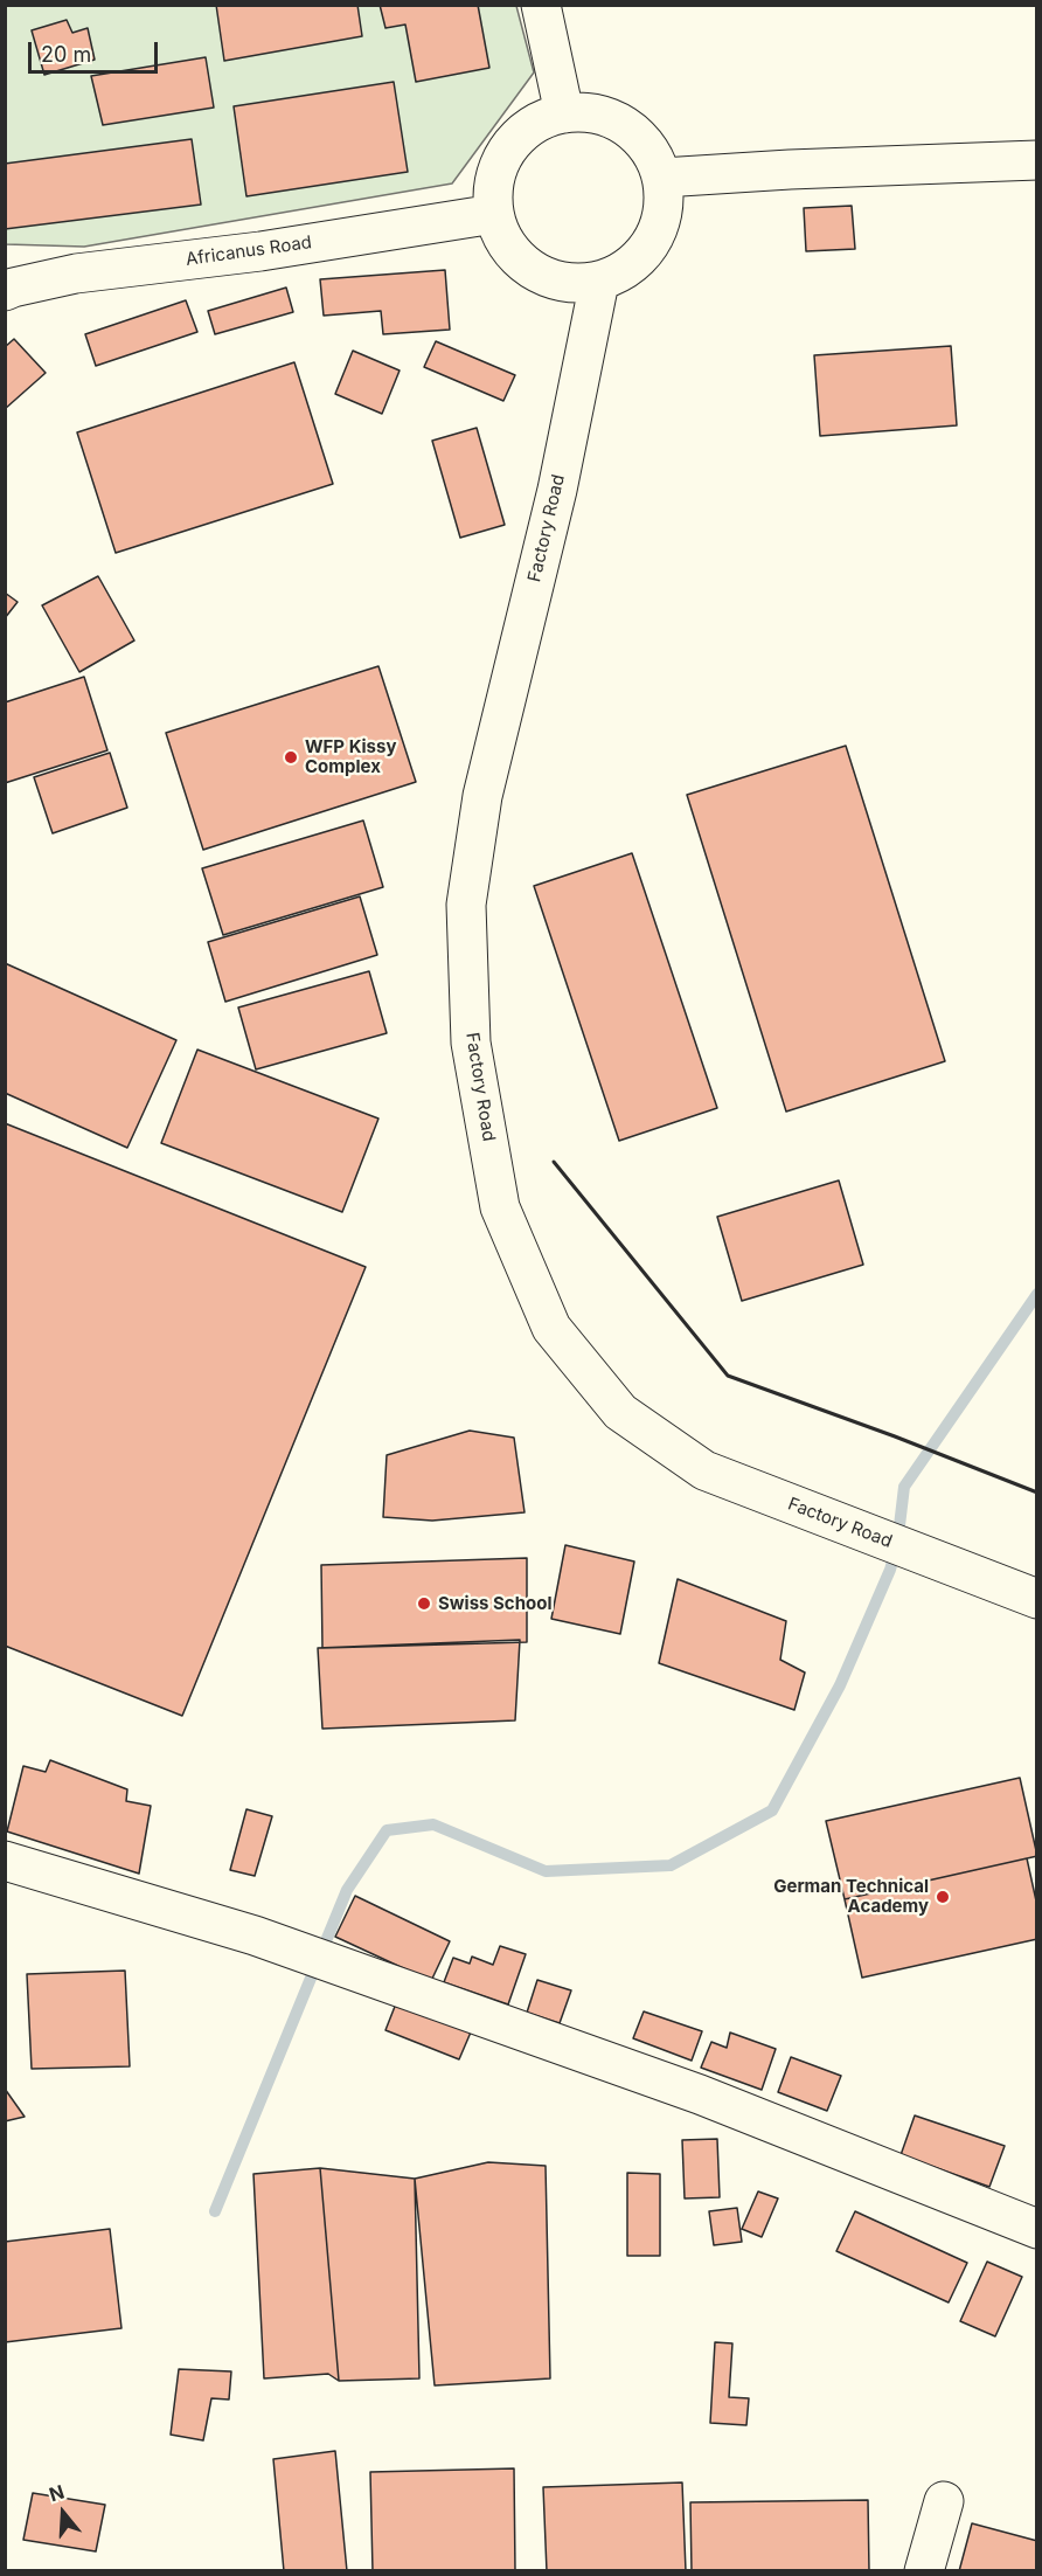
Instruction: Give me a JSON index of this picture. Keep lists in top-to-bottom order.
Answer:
{
  "streets": {
    "street": ["Africanus Road", "Factory Road"]
  },
  "crossings": [
    ["Africanus Road", "Factory Road"]
  ],
  "places": ["WFP Kissy Complex", "Swiss School", "German Technical Academy"],
  "scale_bar": "20 m",
  "north": "top"
}
